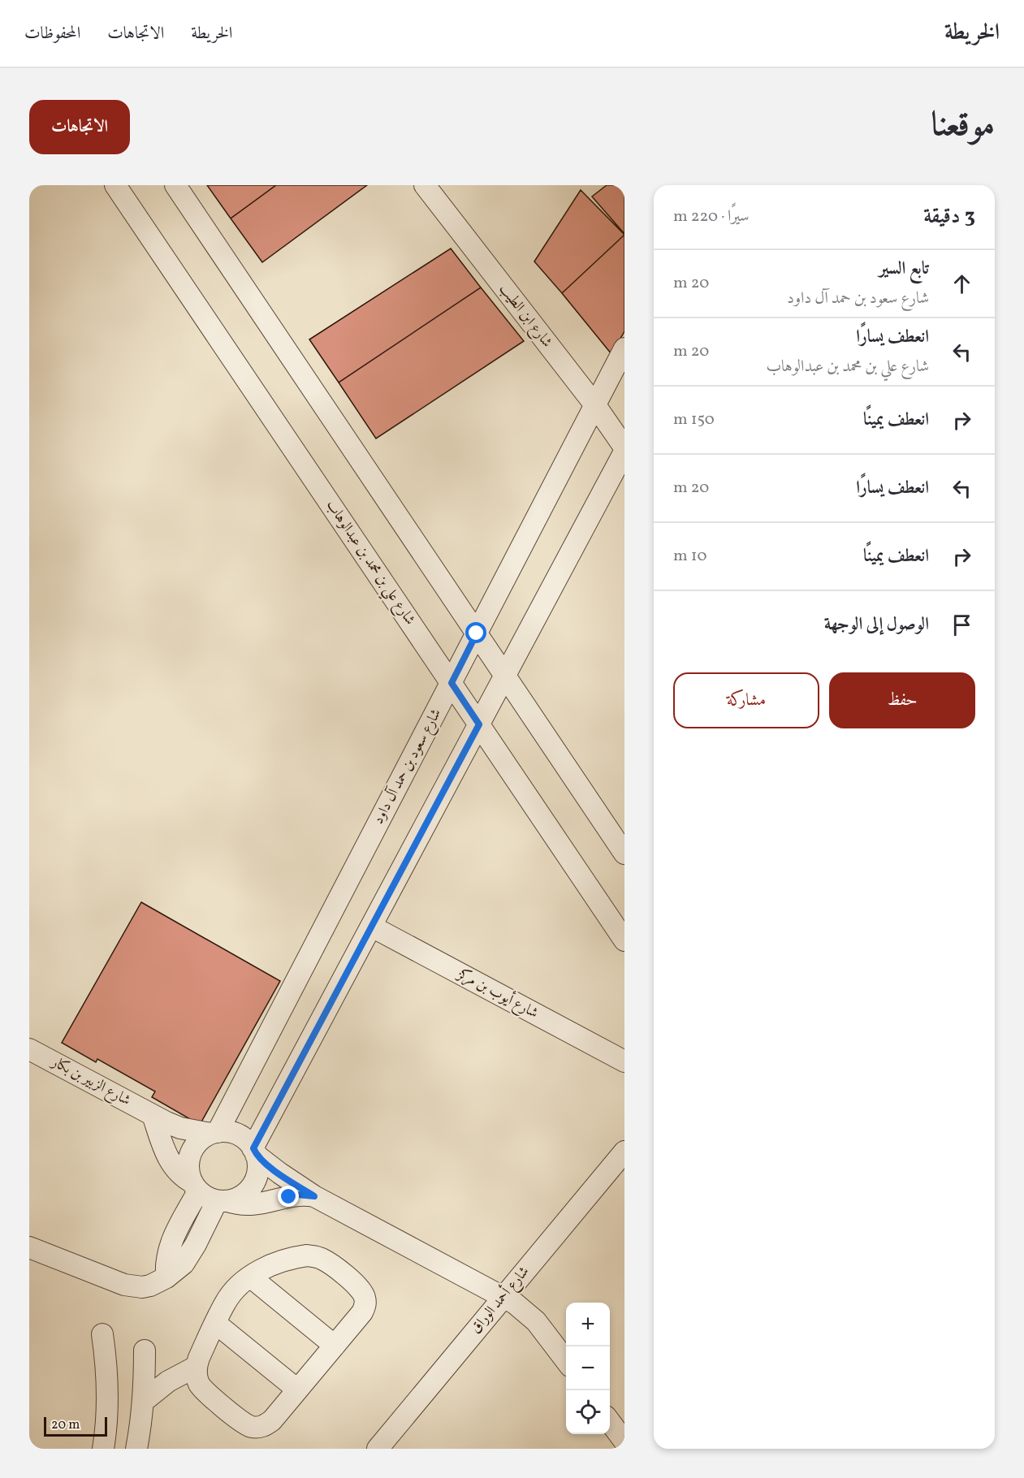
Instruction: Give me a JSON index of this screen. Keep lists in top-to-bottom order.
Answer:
{
  "streets": {
    "street": [
      "شارع ابن الطيب",
      "شارع علي بن محمد بن عبدالوهاب",
      "شارع سعود بن حمد آل داود",
      "شارع أيوب بن مركز",
      "شارع الزبير بن بكار",
      "شارع أحمد الوراق"
    ]
  },
  "crossings": [
    ["شارع ابن الطيب", "شارع سعود بن حمد آل داود"],
    ["شارع علي بن محمد بن عبدالوهاب", "شارع سعود بن حمد آل داود"],
    ["شارع سعود بن حمد آل داود", "شارع الزبير بن بكار"]
  ],
  "scale_bar": "20 m",
  "page": {
    "header": "الخريطة",
    "nav": ["الخريطة", "الاتجاهات", "المحفوظات"],
    "title": "موقعنا",
    "buttons": [
      "الاتجاهات",
      ["حفظ", "مشاركة"]
    ],
    "heading": ["3 دقيقة", "سيرًا · 220 m"],
    "list": [
      ["تابع السير", "شارع سعود بن حمد آل داود", "20 m"],
      ["انعطف يسارًا", "شارع علي بن محمد بن عبدالوهاب", "20 m"],
      ["انعطف يمينًا", "150 m"],
      ["انعطف يسارًا", "20 m"],
      ["انعطف يمينًا", "10 m"],
      "الوصول إلى الوجهة"
    ],
    "map_buttons": ["+", "−"],
    "scale": "20 m"
  }
}
